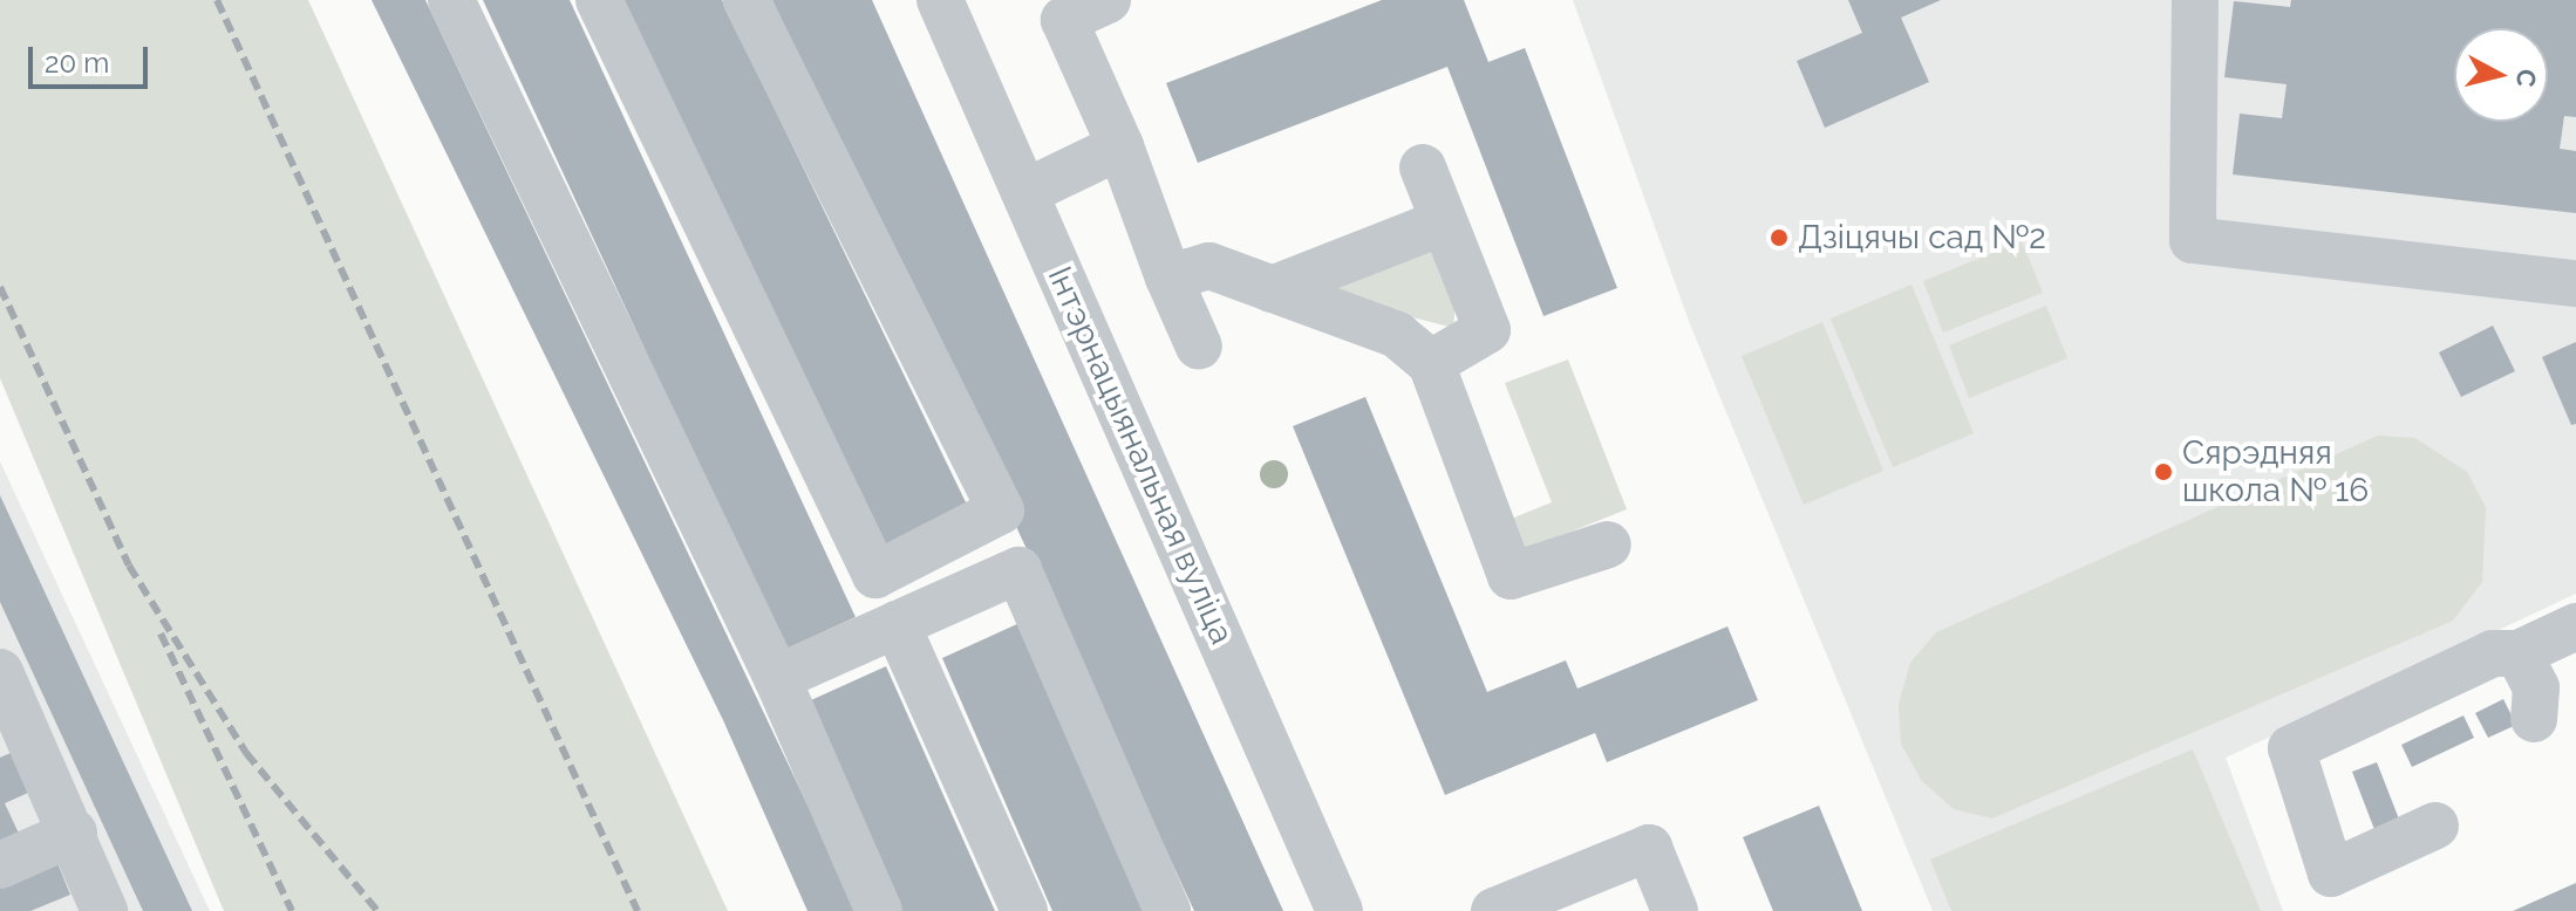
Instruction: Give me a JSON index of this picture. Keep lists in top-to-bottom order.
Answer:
{
  "streets": {
    "street": ["Інтэрнацыянальная вуліца"]
  },
  "places": ["Дзіцячы сад №2", "Сярэдняя школа № 16"],
  "scale_bar": "20 m",
  "north": "right"
}
